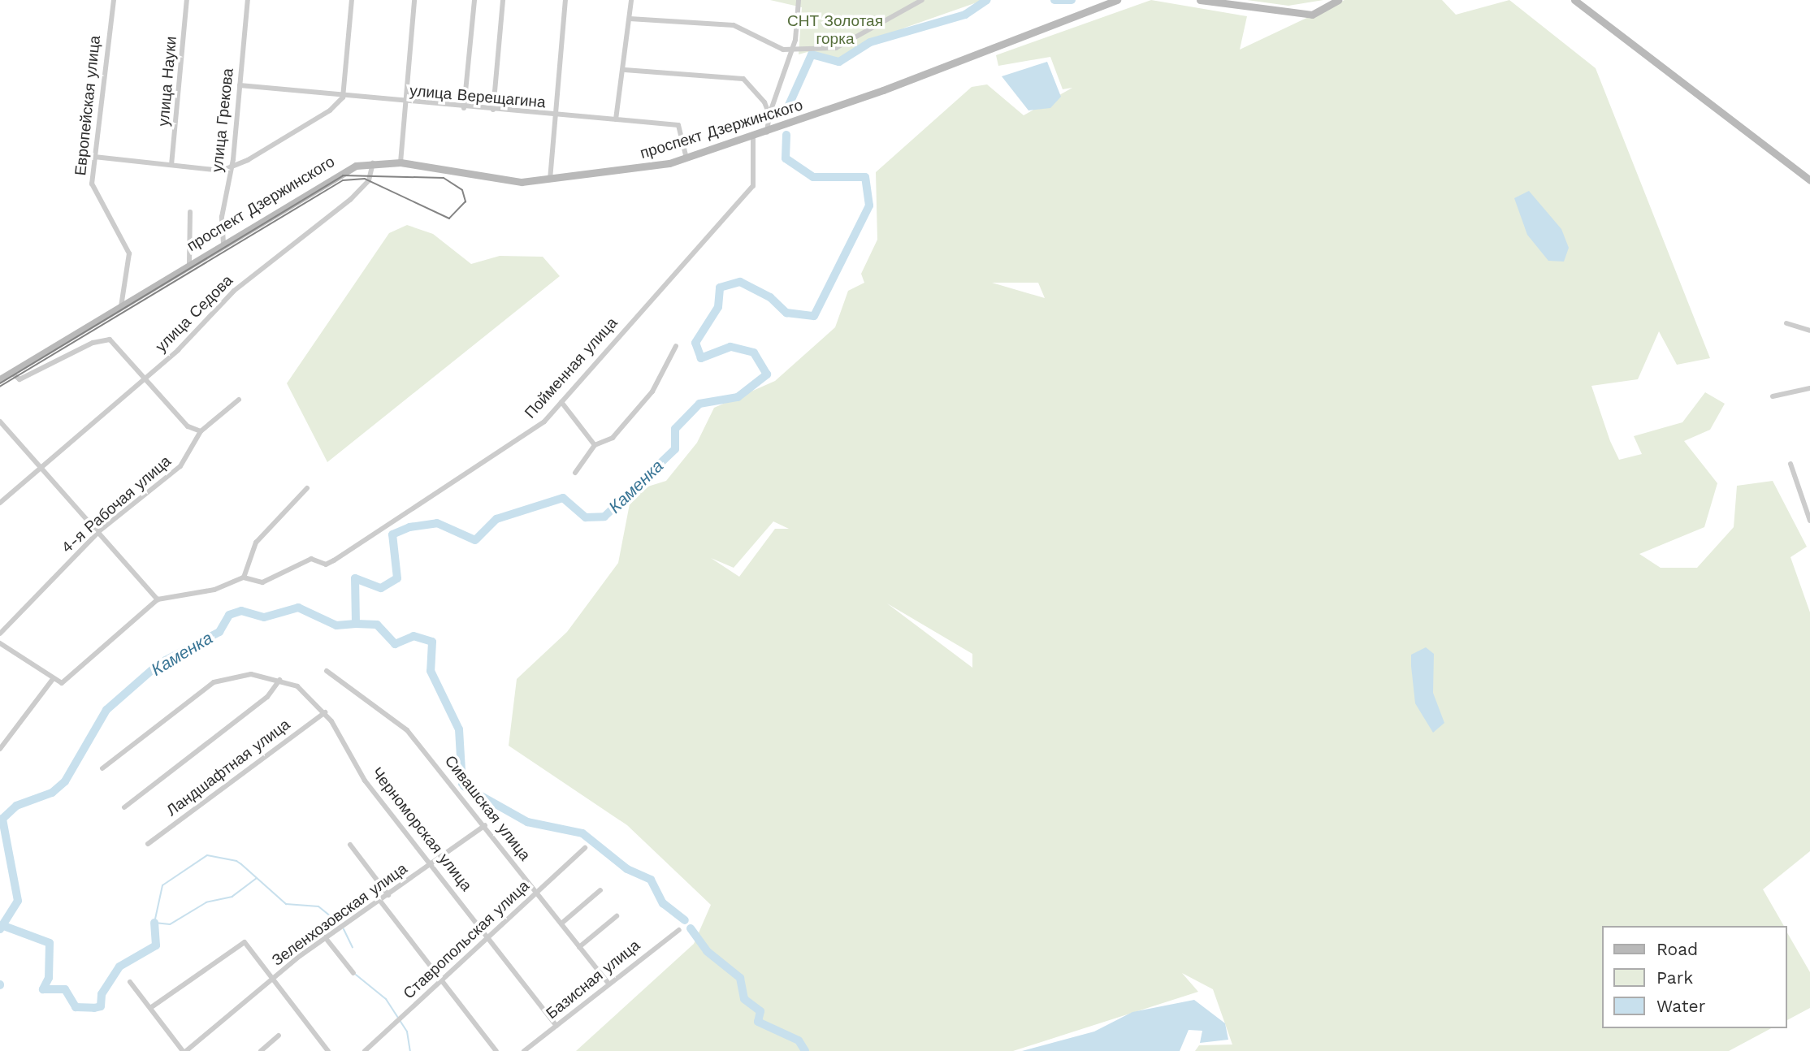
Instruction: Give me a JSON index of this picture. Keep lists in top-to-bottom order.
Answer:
{
  "streets": {
    "street": [
      "улица Науки",
      "улица Верещагина",
      "Европейская улица",
      "улица Грекова",
      "проспект Дзержинского",
      "улица Седова",
      "Пойменная улица",
      "4-я Рабочая улица",
      "Ландшафтная улица",
      "Сивашская улица",
      "Черноморская улица",
      "Зеленхозовская улица",
      "Ставропольская улица",
      "Базисная улица"
    ]
  },
  "crossings": [
    ["улица Верещагина", "улица Грекова"],
    ["улица Верещагина", "проспект Дзержинского"],
    ["Европейская улица", "проспект Дзержинского"],
    ["улица Грекова", "проспект Дзержинского"],
    ["проспект Дзержинского", "улица Седова"],
    ["проспект Дзержинского", "Пойменная улица"],
    ["Ландшафтная улица", "Черноморская улица"],
    ["Сивашская улица", "Зеленхозовская улица"],
    ["Сивашская улица", "Ставропольская улица"],
    ["Сивашская улица", "Базисная улица"],
    ["Черноморская улица", "Зеленхозовская улица"],
    ["Черноморская улица", "Ставропольская улица"],
    ["Черноморская улица", "Базисная улица"]
  ],
  "water": ["Каменка"],
  "parks": ["СНТ Золотая горка"],
  "legend": ["Road", "Park", "Water"]
}
